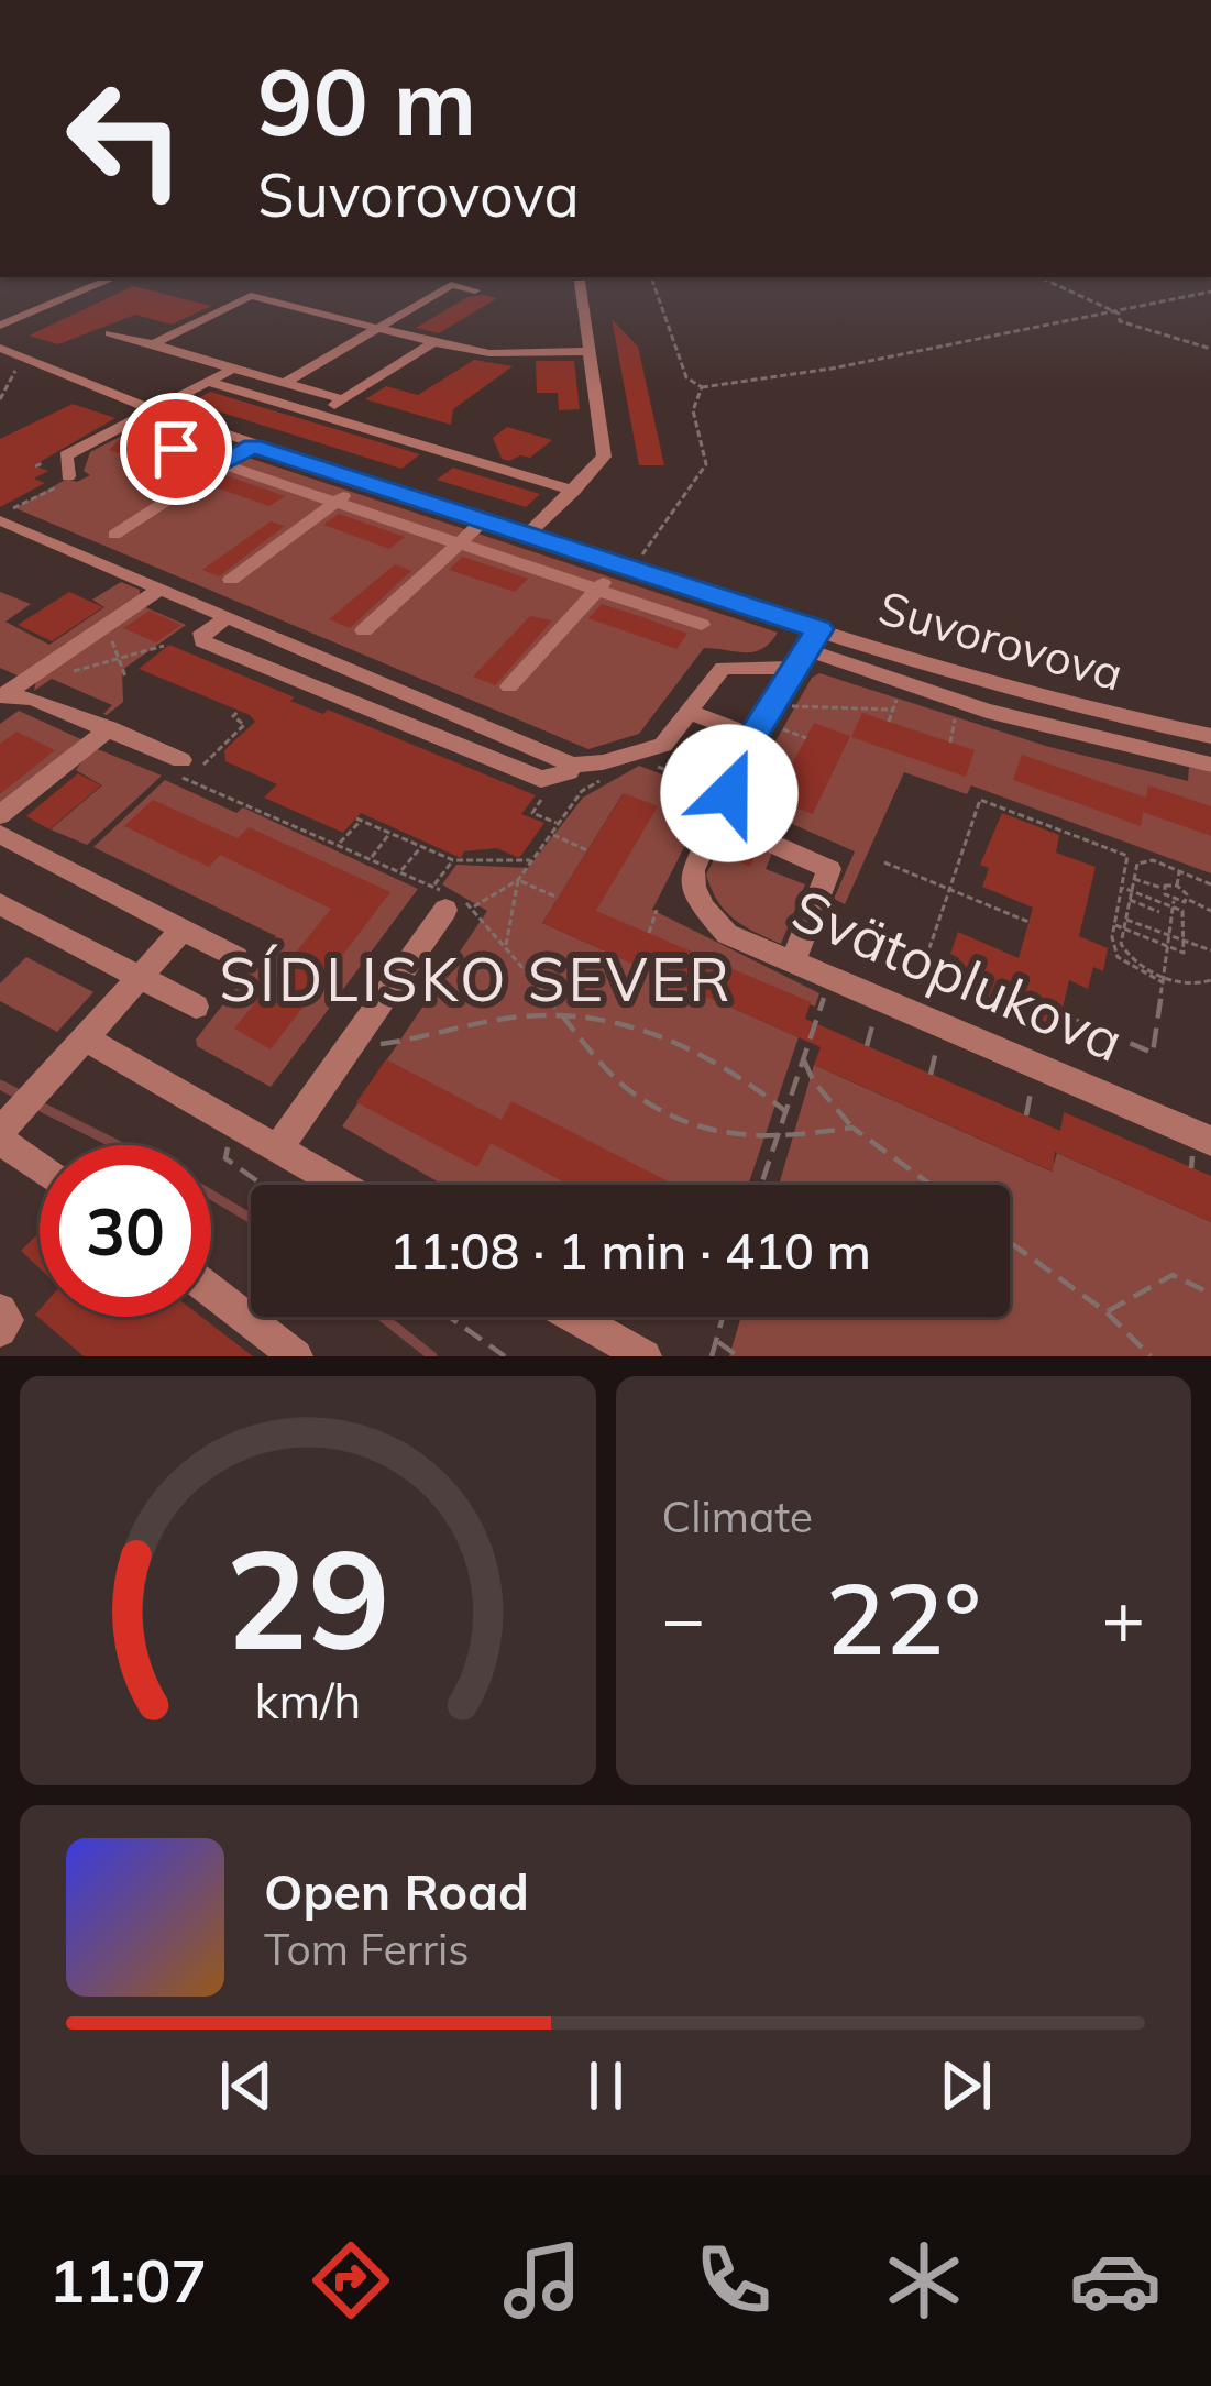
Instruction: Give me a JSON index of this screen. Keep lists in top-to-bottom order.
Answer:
{
  "streets": {
    "street": ["Suvorovova", "Svätoplukova"]
  },
  "crossings": [
    ["Suvorovova", "Svätoplukova"]
  ],
  "districts": ["SÍDLISKO SEVER"],
  "page": {
    "turn": ["90 m", "Suvorovova"],
    "limit": "30",
    "trip": "11:08 · 1 min · 410 m",
    "tile": "Climate",
    "heat": ["−", "22°", "+"],
    "song": ["Open Road", "Tom Ferris"],
    "tabs": "11:07",
    "gauge": ["29", "km/h"]
  }
}
